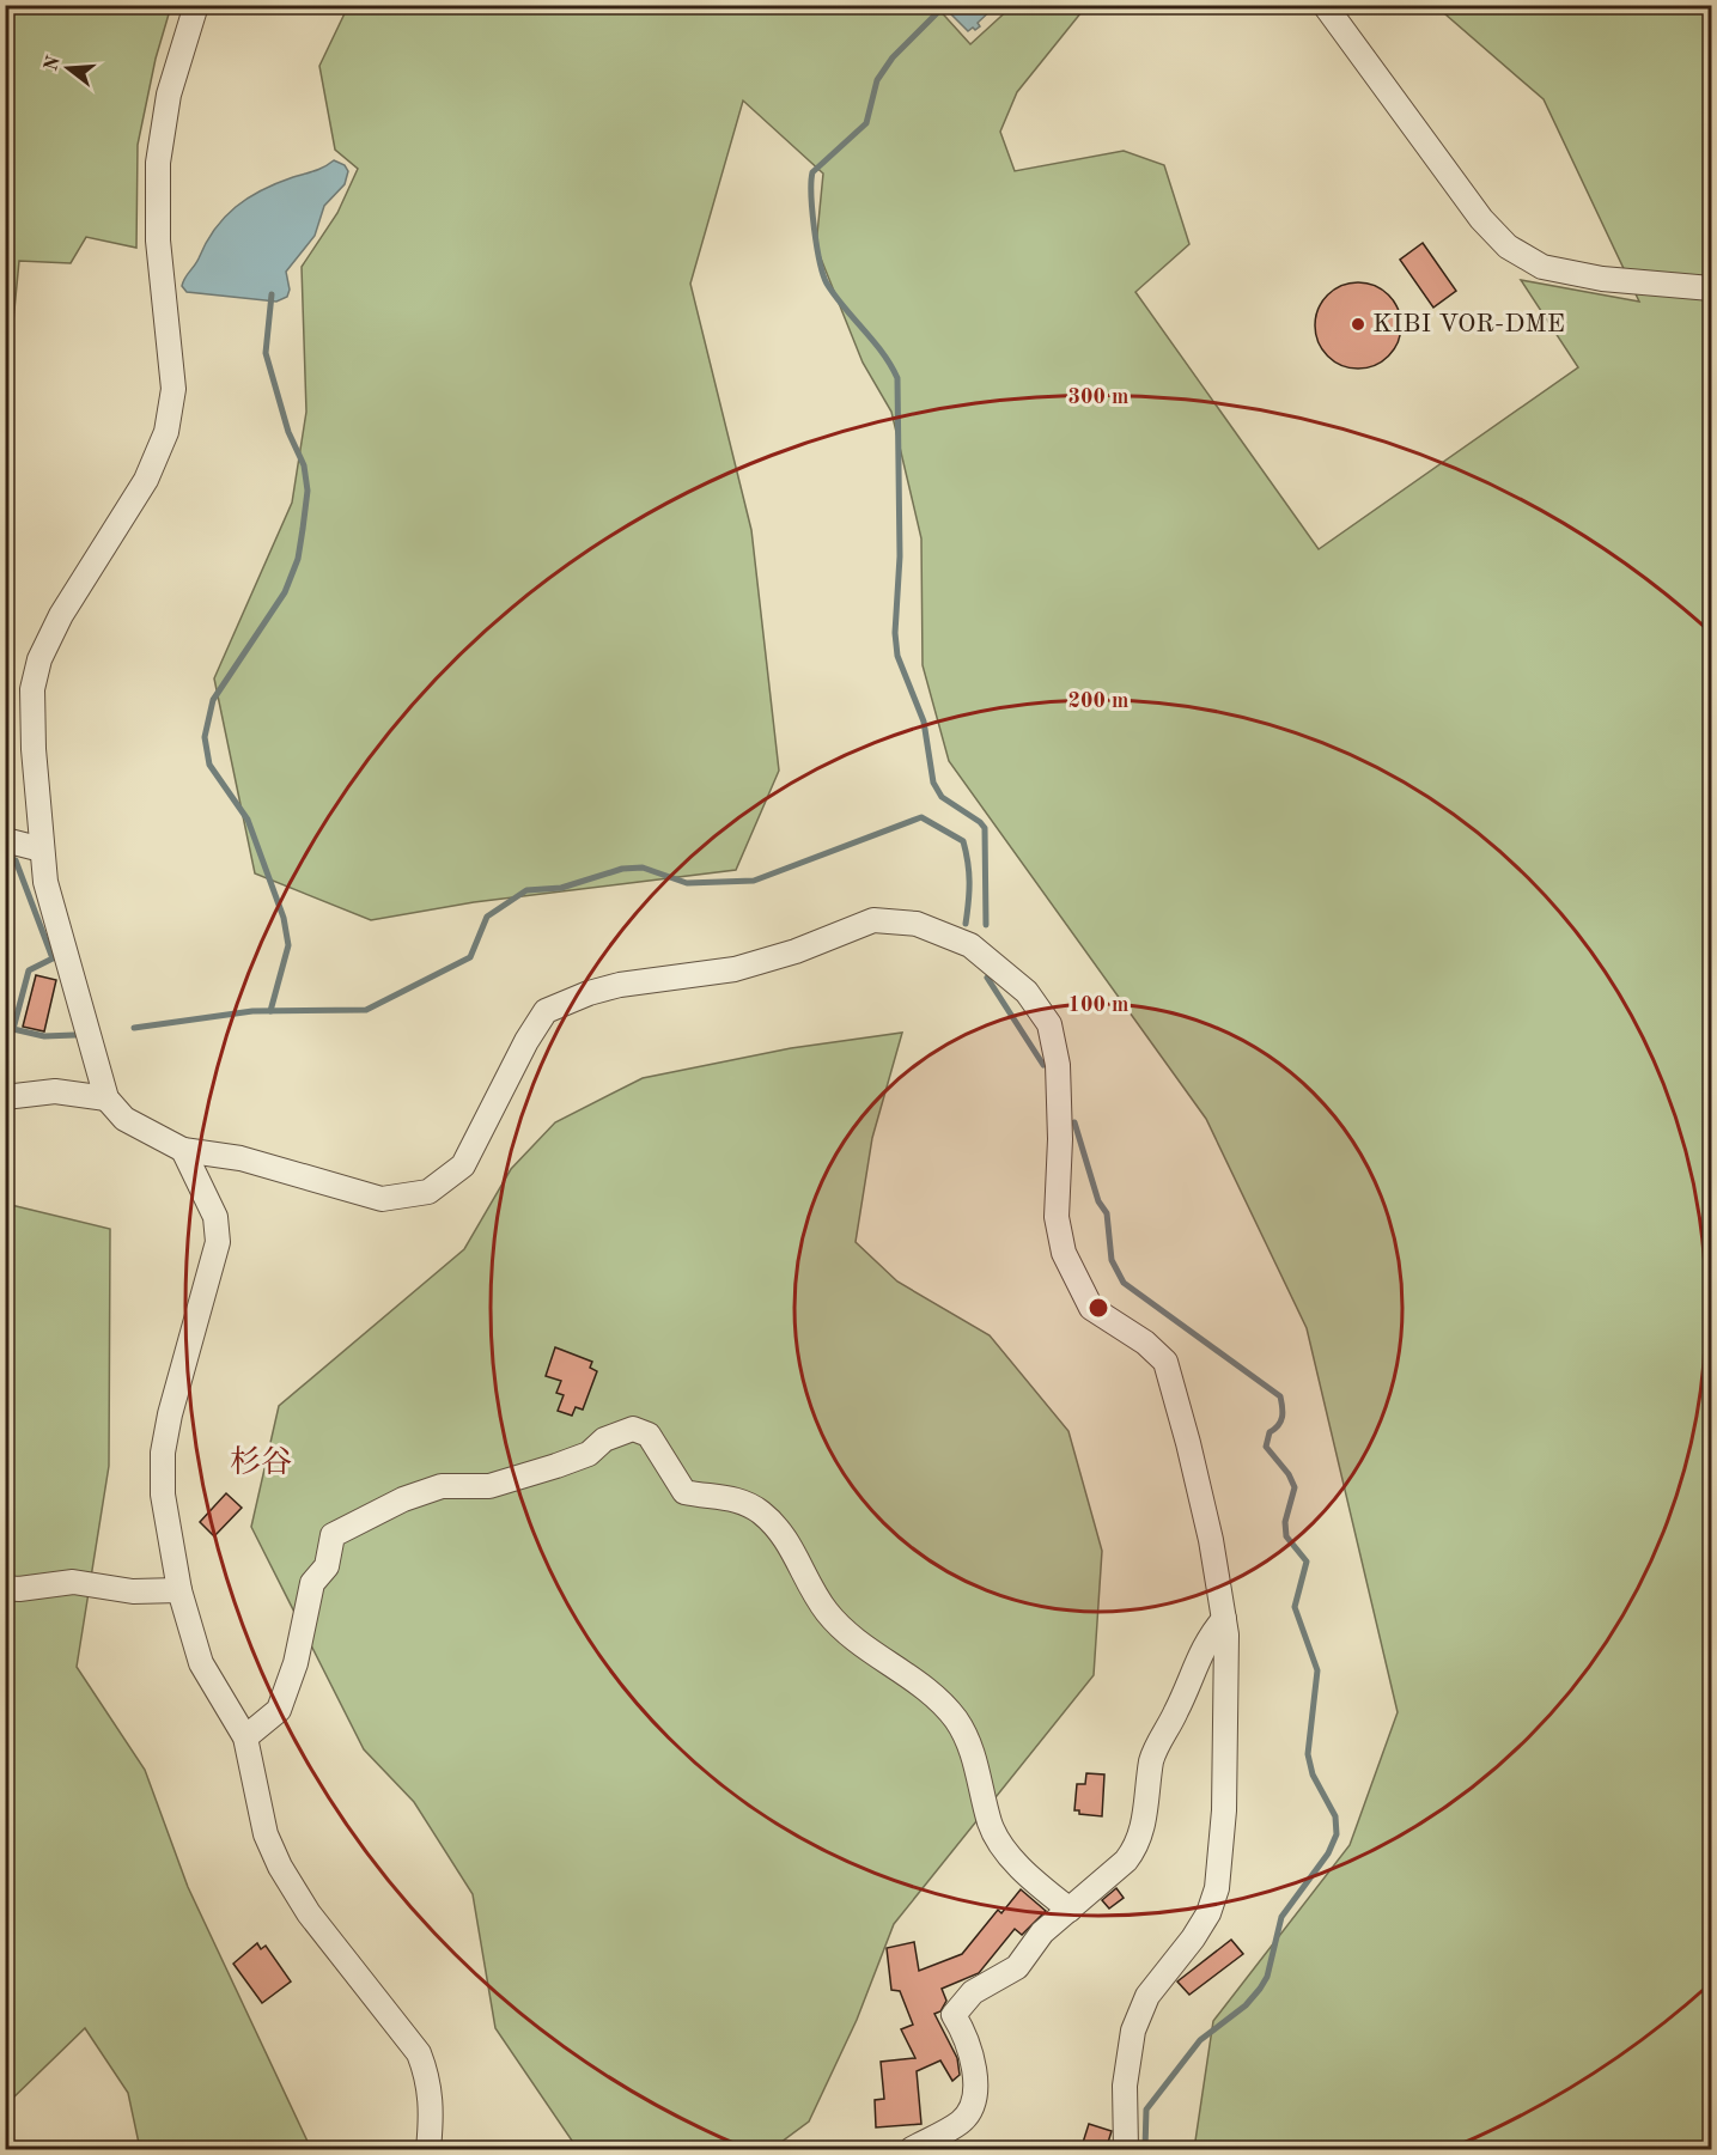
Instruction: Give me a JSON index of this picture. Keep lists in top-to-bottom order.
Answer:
{
  "districts": ["杉谷"],
  "places": ["KIBI VOR-DME"],
  "north": "left",
  "rings": ["300 m", "200 m", "100 m"]
}
